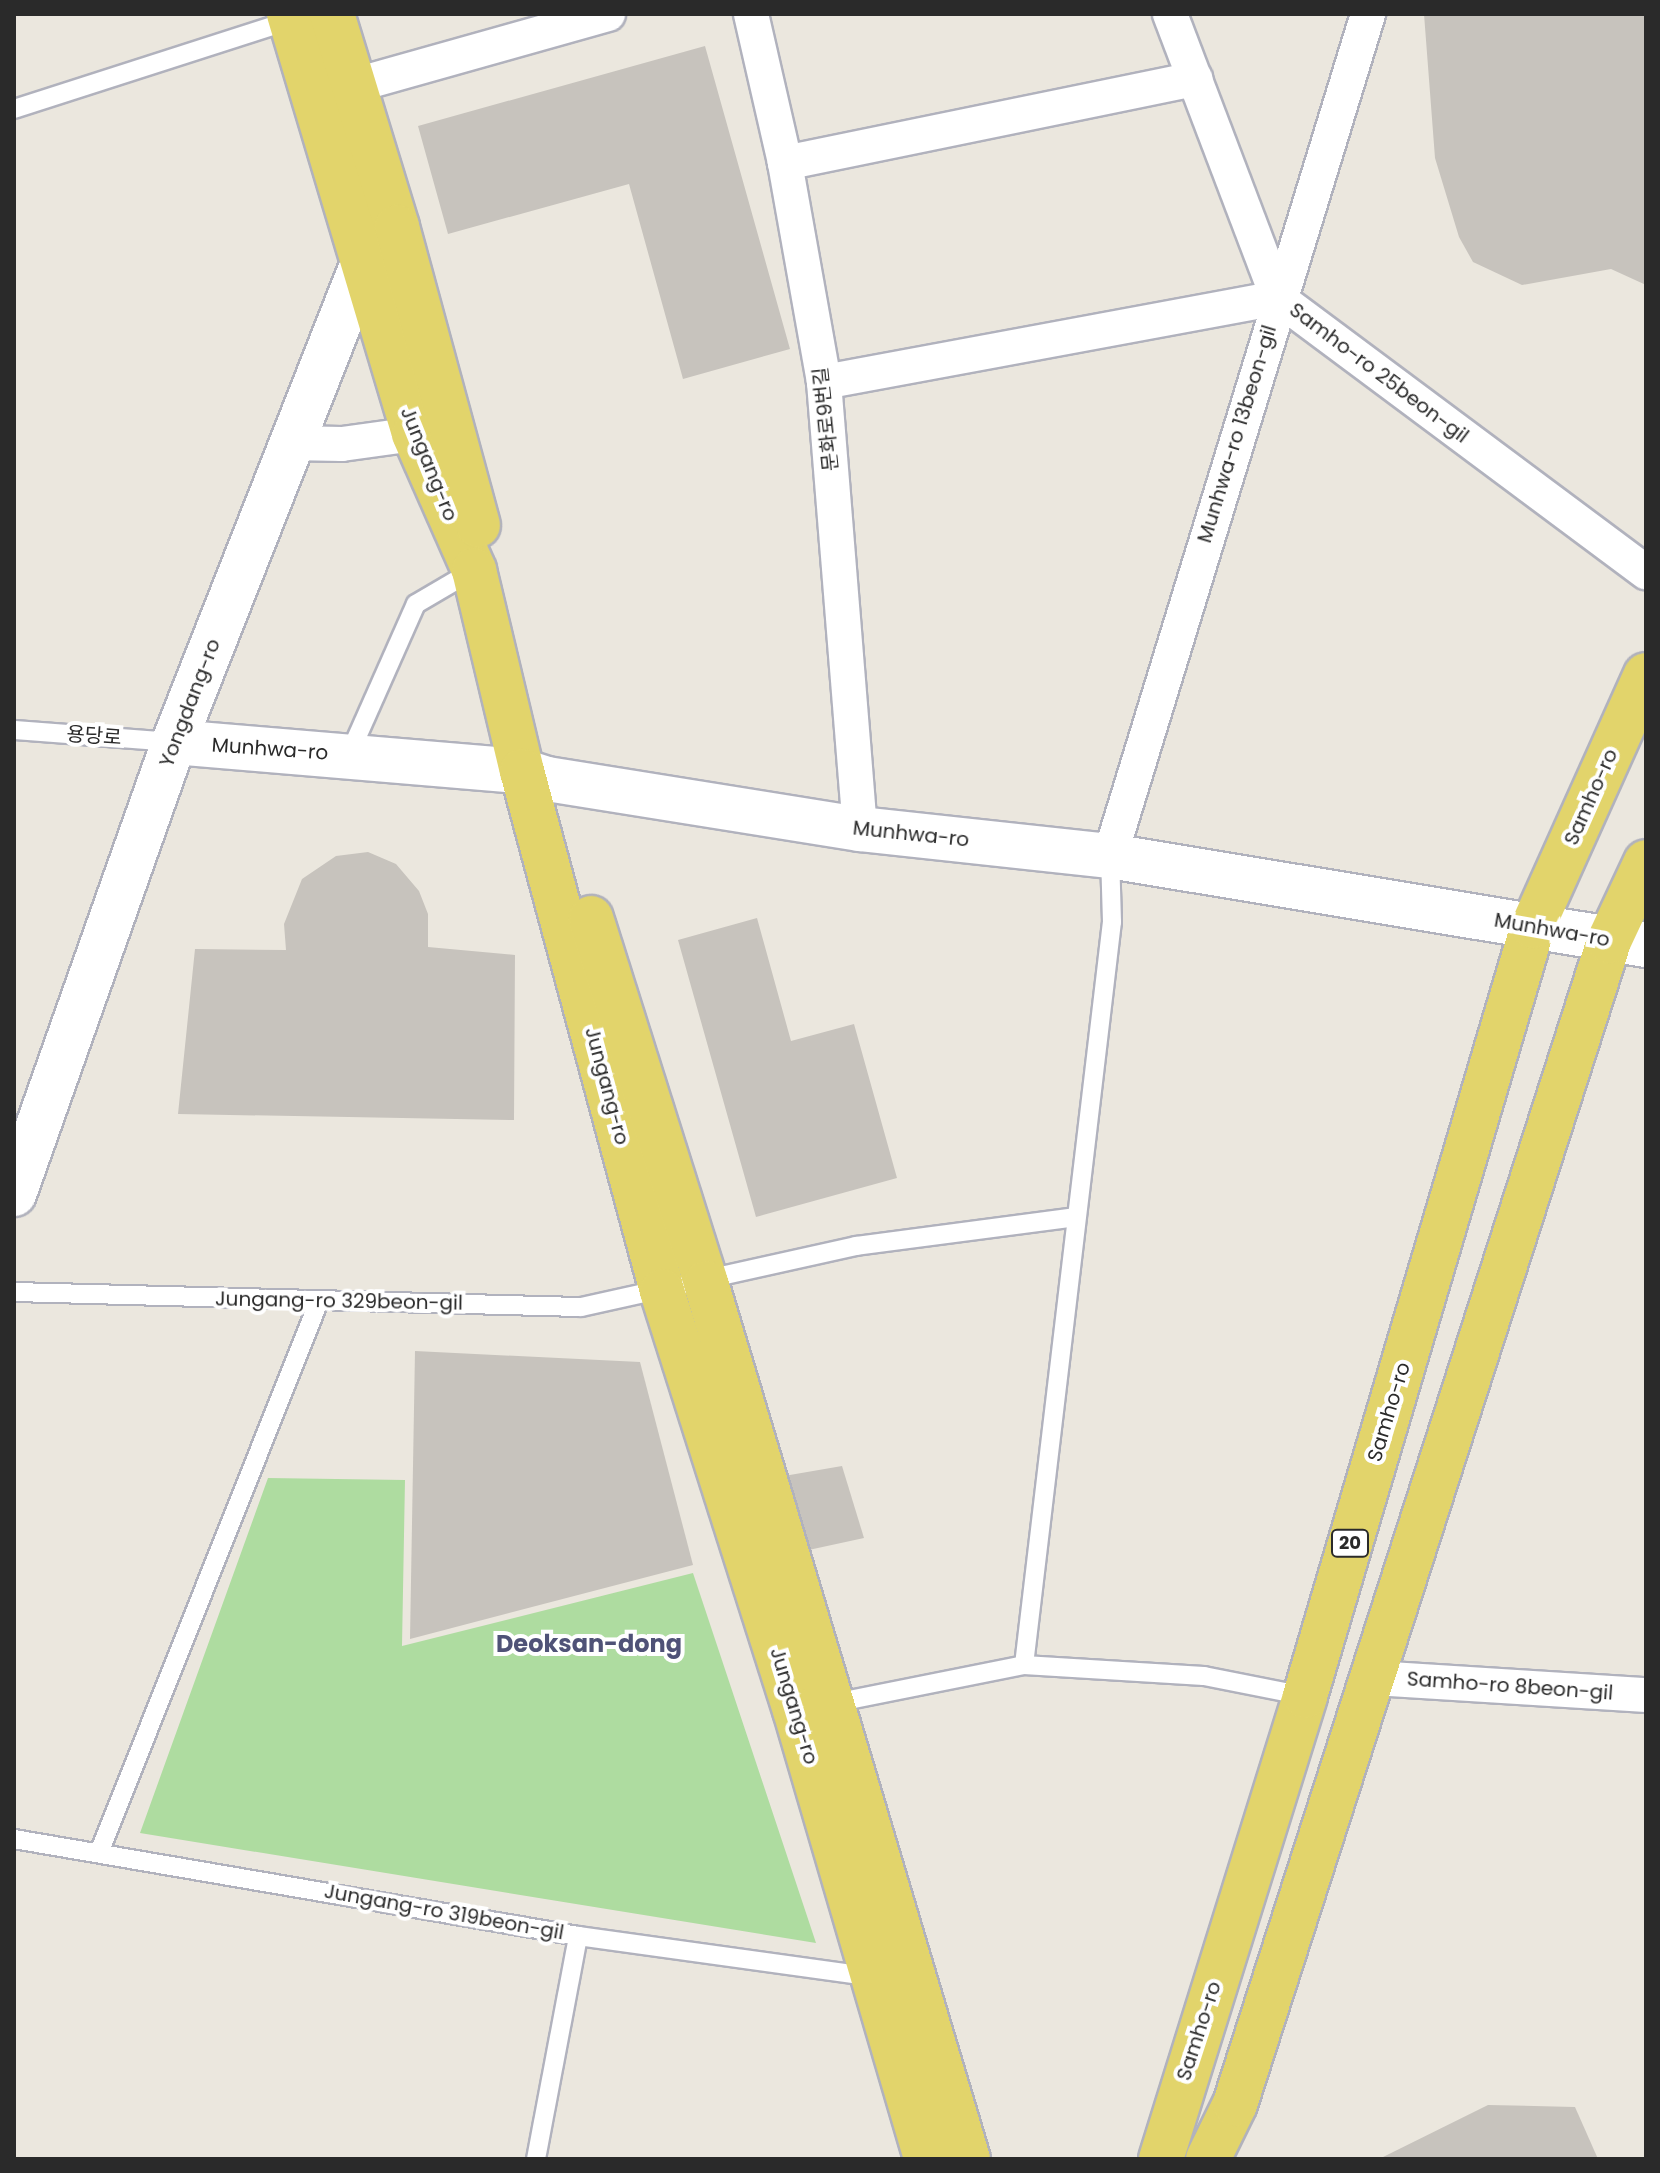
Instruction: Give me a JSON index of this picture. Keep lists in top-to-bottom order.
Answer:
{
  "streets": {
    "main road": ["Jungang-ro", "Samho-ro", "20"],
    "street": [
      "Samho-ro 25beon-gil",
      "문화로9번길",
      "Munhwa-ro 13beon-gil",
      "Yongdang-ro",
      "Munhwa-ro",
      "Samho-ro 8beon-gil"
    ],
    "lane": ["용당로", "Jungang-ro 329beon-gil", "Jungang-ro 319beon-gil"]
  },
  "crossings": [
    ["Samho-ro 25beon-gil", "Munhwa-ro 13beon-gil"],
    ["문화로9번길", "Munhwa-ro"],
    ["Munhwa-ro 13beon-gil", "Munhwa-ro"],
    ["Jungang-ro", "Yongdang-ro"],
    ["Jungang-ro", "Munhwa-ro"],
    ["Jungang-ro", "Jungang-ro 329beon-gil"],
    ["Jungang-ro", "Jungang-ro 319beon-gil"],
    ["Yongdang-ro", "용당로"],
    ["Yongdang-ro", "Munhwa-ro"],
    ["용당로", "Munhwa-ro"],
    ["Munhwa-ro", "Samho-ro"]
  ],
  "districts": ["Deoksan-dong"]
}
